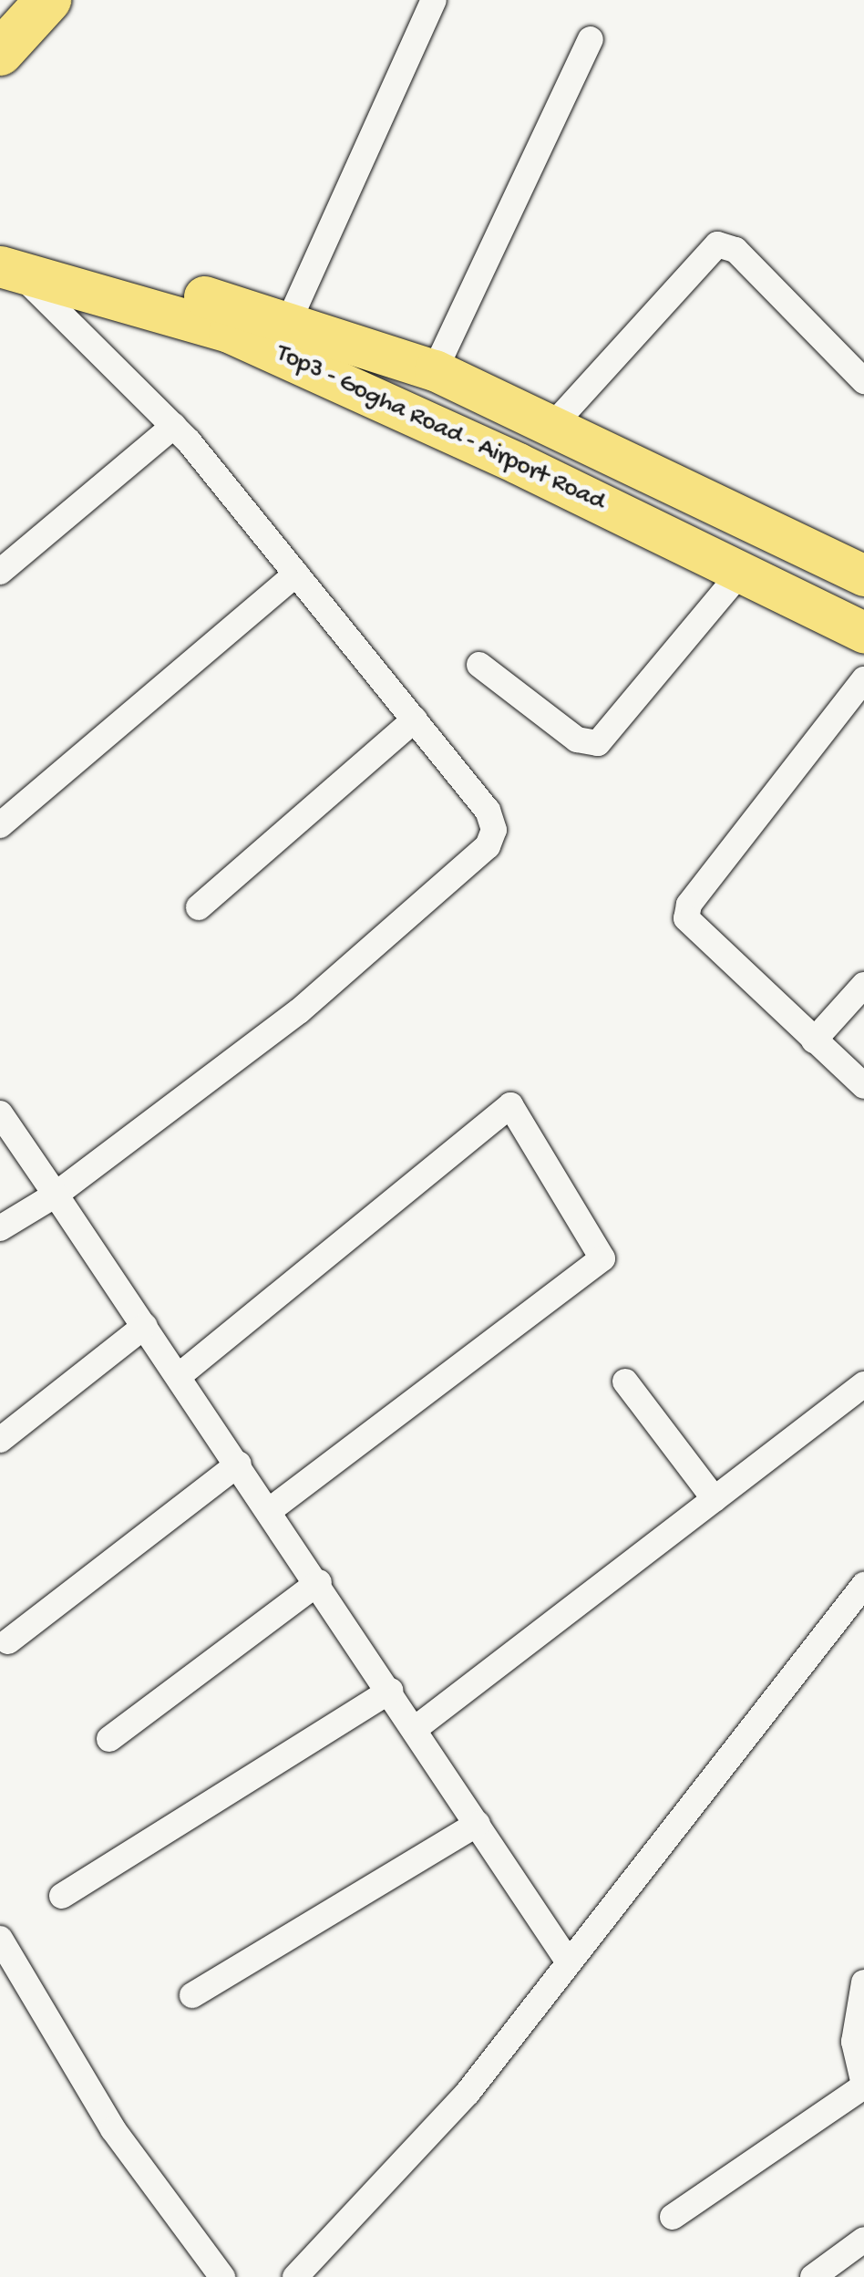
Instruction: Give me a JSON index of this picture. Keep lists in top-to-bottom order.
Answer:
{
  "streets": {
    "main road": ["Top3 - Gogha Road - Airport Road"]
  }
}
